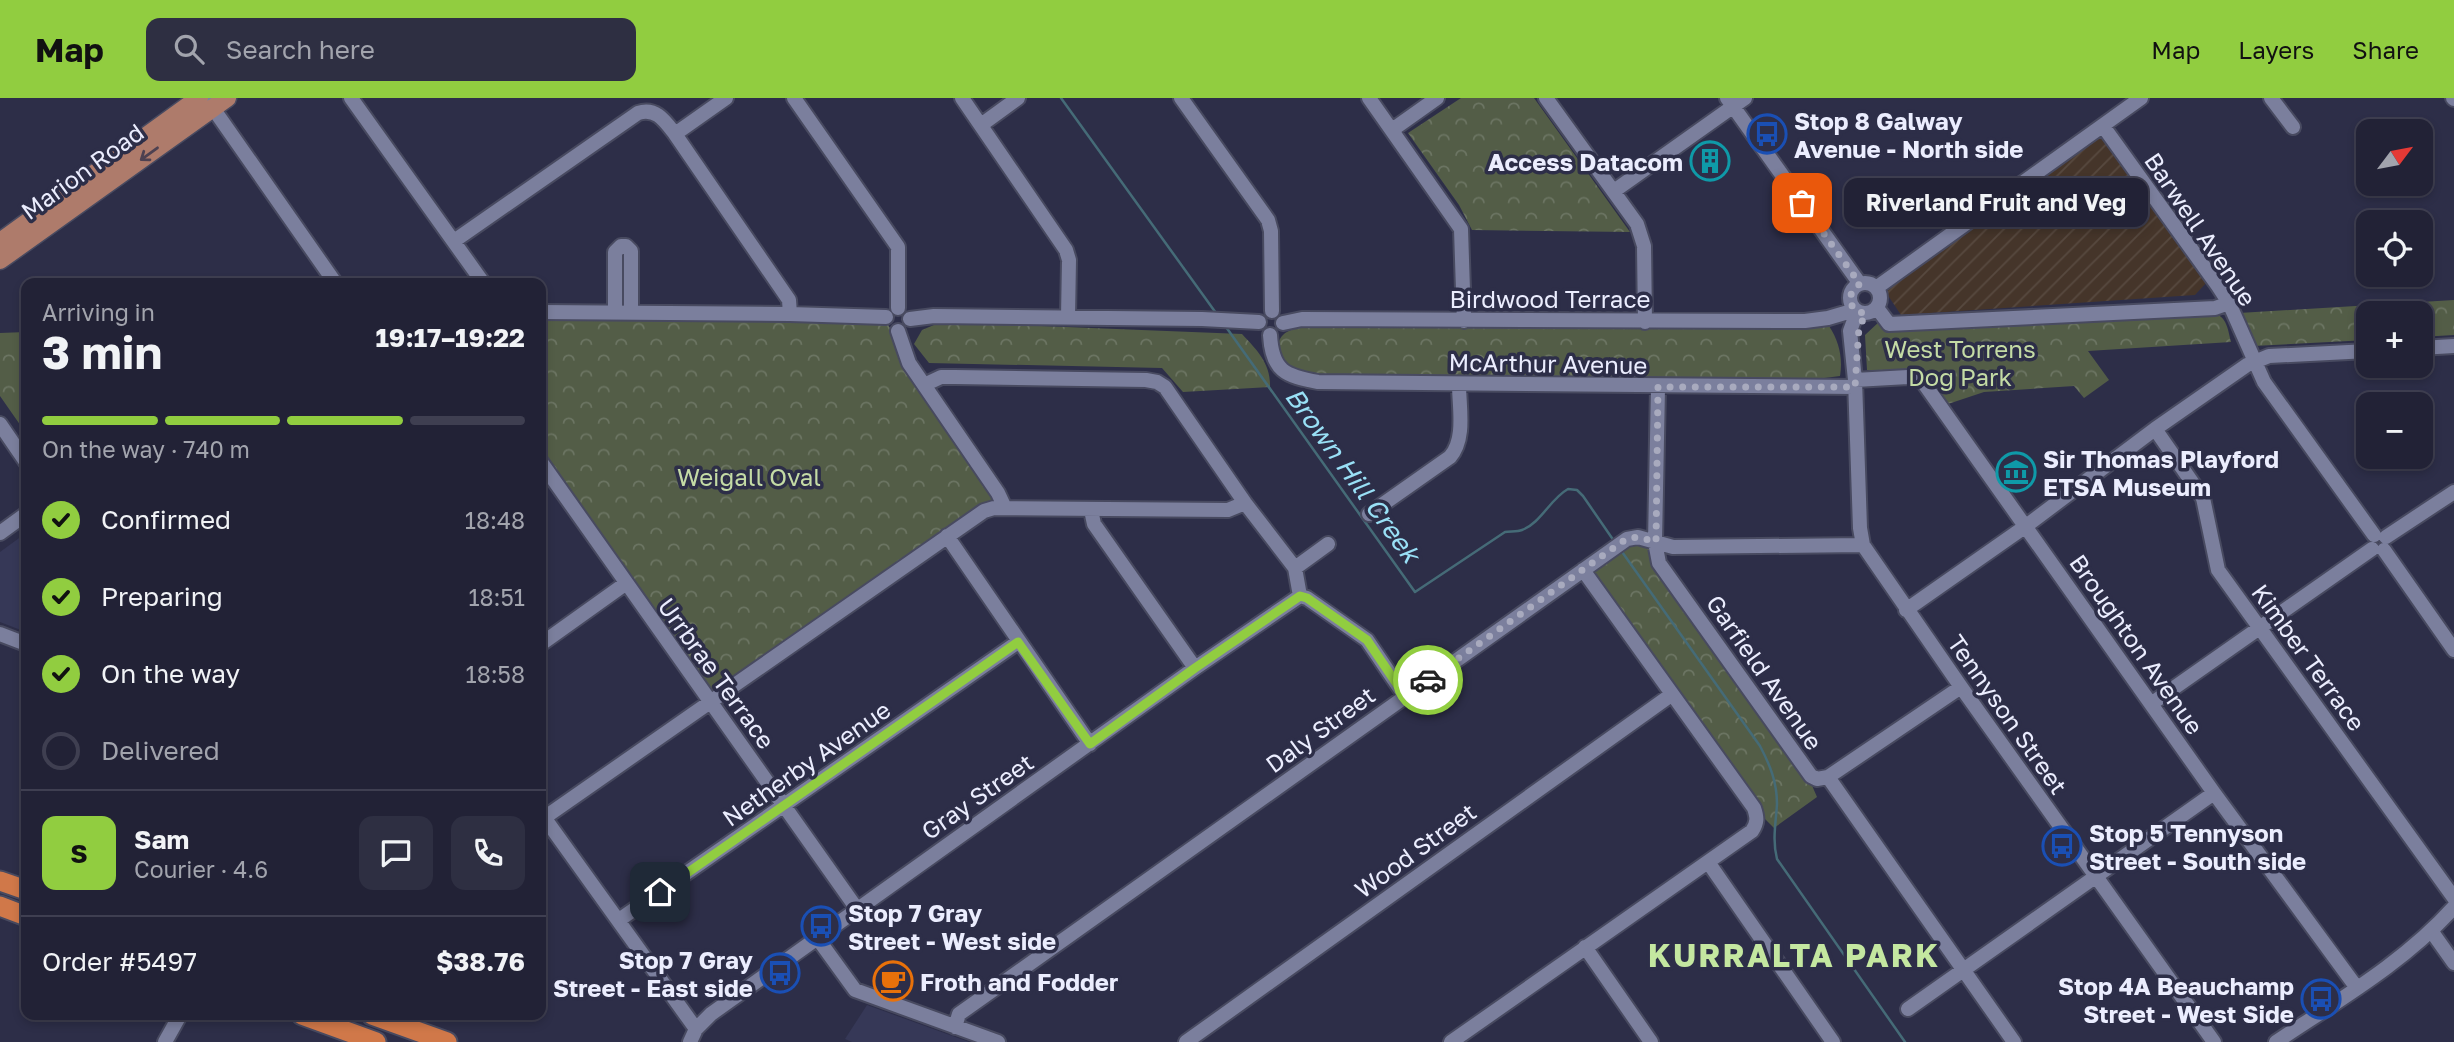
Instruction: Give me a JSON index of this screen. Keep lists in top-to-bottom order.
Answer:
{
  "streets": {
    "main road": ["Marion Road"],
    "street": [
      "Barwell Avenue",
      "Birdwood Terrace",
      "McArthur Avenue",
      "Broughton Avenue",
      "Kimber Terrace",
      "Garfield Avenue",
      "Urrbrae Terrace",
      "Tennyson Street",
      "Daly Street",
      "Netherby Avenue",
      "Gray Street",
      "Wood Street"
    ]
  },
  "crossings": [
    ["Birdwood Terrace", "McArthur Avenue"],
    ["Birdwood Terrace", "Tennyson Street"],
    ["McArthur Avenue", "Broughton Avenue"],
    ["McArthur Avenue", "Garfield Avenue"],
    ["McArthur Avenue", "Tennyson Street"],
    ["Broughton Avenue", "Tennyson Street"],
    ["Garfield Avenue", "Daly Street"],
    ["Urrbrae Terrace", "Netherby Avenue"],
    ["Urrbrae Terrace", "Gray Street"],
    ["Tennyson Street", "Daly Street"]
  ],
  "districts": ["KURRALTA PARK"],
  "water": ["Brown Hill Creek"],
  "parks": ["West Torrens Dog Park", "Weigall Oval"],
  "places": {
    "bus stop": [
      "Stop 8 Galway Avenue - North side",
      "Stop 5 Tennyson Street - South side",
      "Stop 7 Gray Street - West side",
      "Stop 7 Gray Street - East side",
      "Stop 4A Beauchamp Street - West Side"
    ],
    "building": ["Access Datacom"],
    "other": ["Riverland Fruit and Veg"],
    "museum": ["Sir Thomas Playford ETSA Museum"],
    "cafe": ["Froth and Fodder"]
  },
  "north": "top right",
  "page": {
    "header": "Map",
    "search": "Search here",
    "nav": ["Map", "Layers", "Share"],
    "map_buttons": ["+", "−"],
    "bubble": "Riverland Fruit and Veg",
    "heading": ["3 min", "Arriving in", "19:17–19:22"],
    "panel": [
      "Sam",
      "Courier · 4.6",
      "Order #5497",
      "$38.76"
    ],
    "bar": "On the way · 740 m",
    "list": [
      ["Confirmed", "18:48"],
      ["Preparing", "18:51"],
      ["On the way", "18:58"],
      "Delivered"
    ],
    "round": "S"
  }
}
